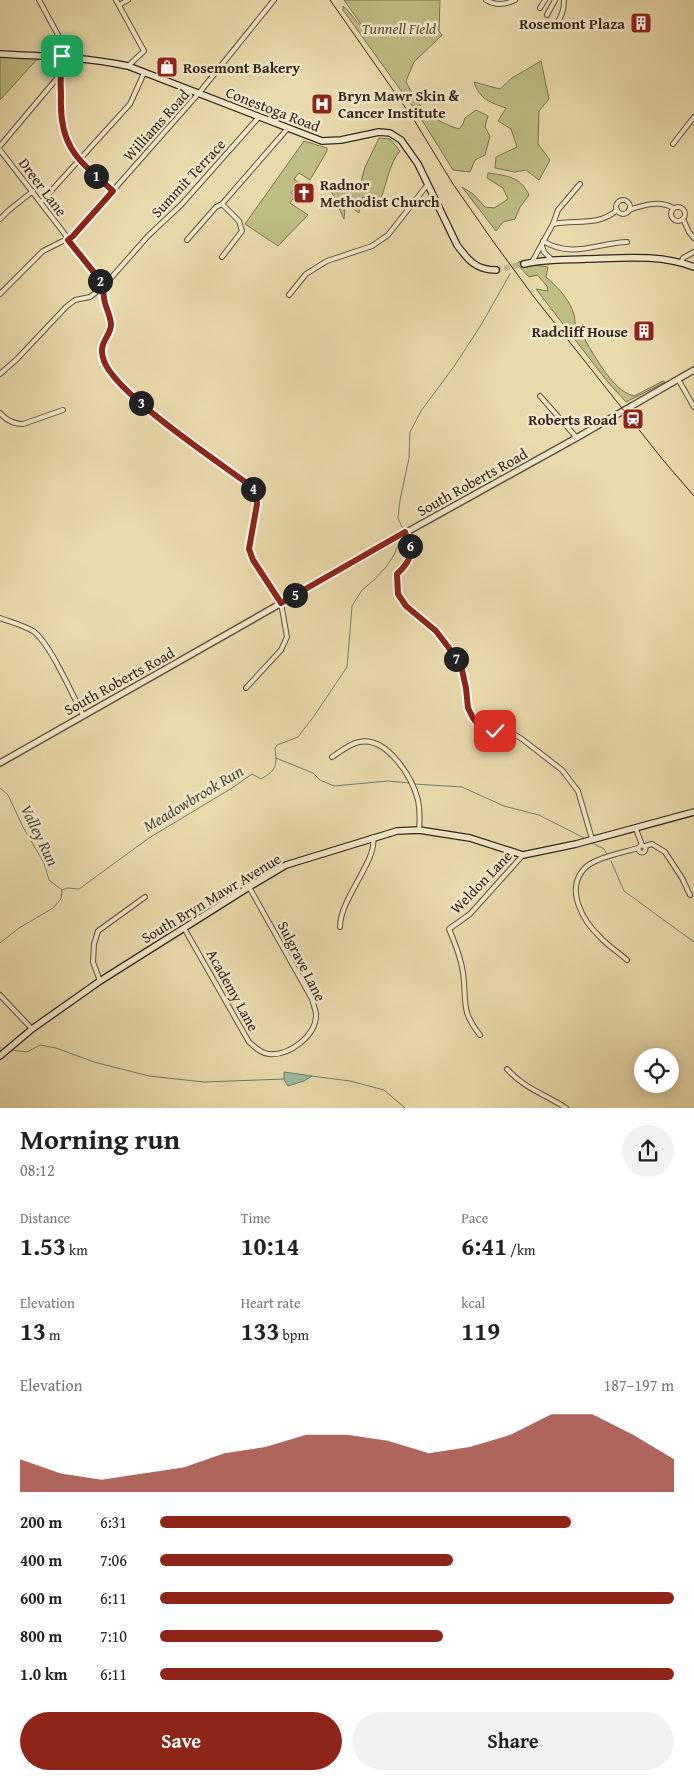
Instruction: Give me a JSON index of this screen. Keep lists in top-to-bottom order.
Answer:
{
  "streets": {
    "main road": ["Conestoga Road", "South Bryn Mawr Avenue"],
    "street": [
      "Williams Road",
      "Summit Terrace",
      "Dreer Lane",
      "South Roberts Road",
      "Weldon Lane",
      "Sulgrave Lane",
      "Academy Lane"
    ]
  },
  "crossings": [
    ["Conestoga Road", "Williams Road"],
    ["Conestoga Road", "Summit Terrace"],
    ["Williams Road", "Dreer Lane"],
    ["Summit Terrace", "Dreer Lane"],
    ["Weldon Lane", "South Bryn Mawr Avenue"],
    ["South Bryn Mawr Avenue", "Sulgrave Lane"],
    ["South Bryn Mawr Avenue", "Academy Lane"],
    ["Sulgrave Lane", "Academy Lane"]
  ],
  "water": ["Meadowbrook Run", "Valley Run"],
  "parks": ["Tunnell Field"],
  "places": {
    "building": ["Rosemont Plaza", "Radcliff House"],
    "shop": ["Rosemont Bakery"],
    "hospital": ["Bryn Mawr Skin & Cancer Institute"],
    "church": ["Radnor Methodist Church"],
    "station": ["Roberts Road"]
  },
  "page": {
    "pins": [
      "1",
      "2",
      "3",
      "4",
      "6",
      "5",
      "7"
    ],
    "heading": ["Morning run", "08:12"],
    "stats": [
      ["Distance", "1.53 km"],
      ["Time", "10:14"],
      ["Pace", "6:41 /km"],
      ["Elevation", "13 m"],
      ["Heart rate", "133 bpm"],
      ["kcal", "119"]
    ],
    "chart": ["Elevation", "187–197 m"],
    "list": [
      {
        "name": "200 m",
        "note": "6:31"
      },
      {
        "name": "400 m",
        "note": "7:06"
      },
      {
        "name": "600 m",
        "note": "6:11"
      },
      {
        "name": "800 m",
        "note": "7:10"
      },
      {
        "name": "1.0 km",
        "note": "6:11"
      }
    ],
    "buttons": ["Save", "Share"]
  }
}
